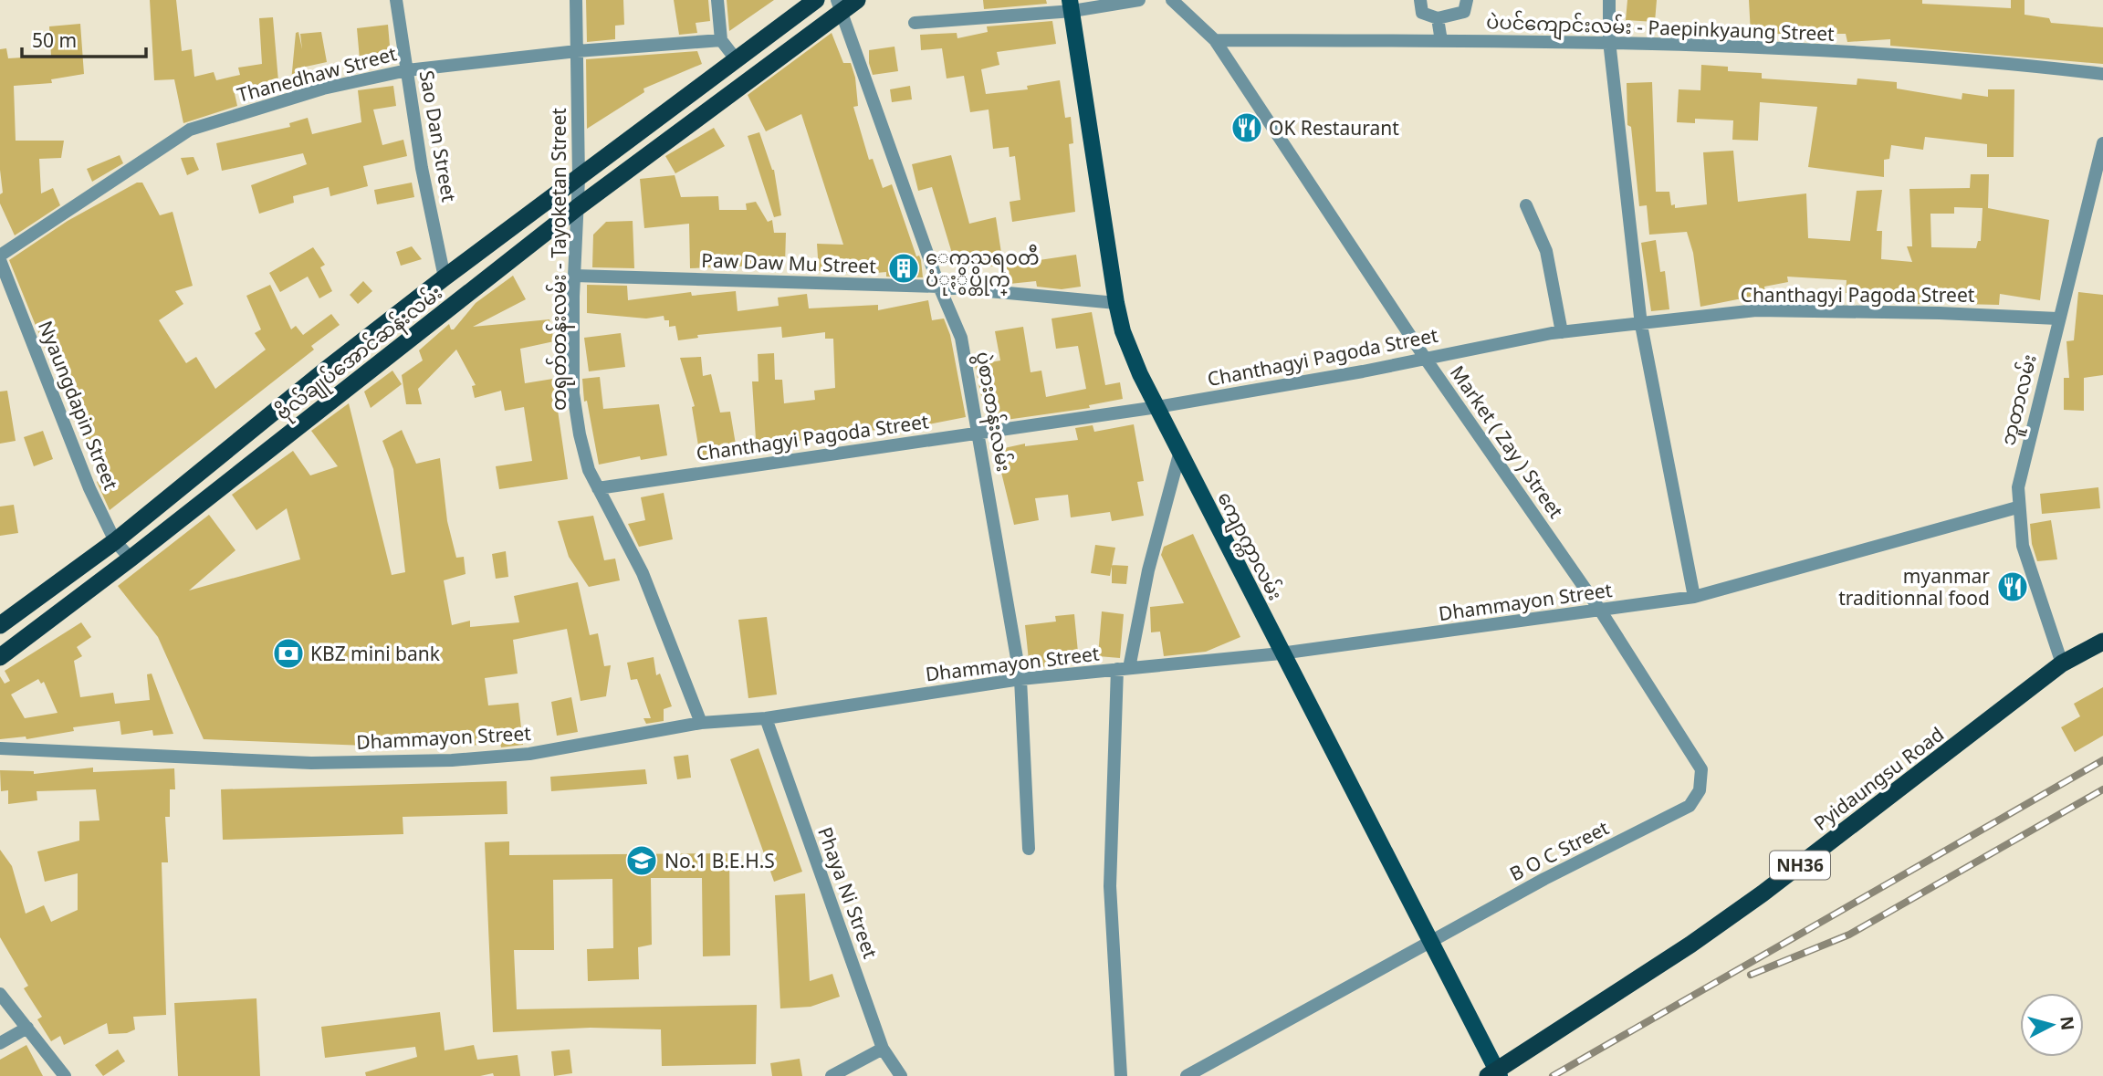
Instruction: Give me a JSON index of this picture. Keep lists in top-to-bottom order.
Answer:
{
  "streets": {
    "highway": ["ဗိုလ်ချုပ်အောင်ဆန်းလမ်း", "Pyidaungsu Road", "NH36"],
    "main road": ["ကျောက္ကာလမ်း"],
    "street": [
      "ပဲပင်ကျောင်းလမ်း - Paepinkyaung Street",
      "Thanedhaw Street",
      "Sao Dan Street",
      "တရုတ်တန်းလမ်း - Tayoketan Street",
      "Paw Daw Mu Street",
      "Chanthagyi Pagoda Street",
      "ဘူတာလမ်း",
      "Nyaungdapin Street",
      "ပွဲစားတန်းလမ်း",
      "Market ( Zay ) Street",
      "Dhammayon Street",
      "B O C Street",
      "Phaya Ni Street"
    ]
  },
  "crossings": [
    ["ပဲပင်ကျောင်းလမ်း - Paepinkyaung Street", "Market ( Zay ) Street"],
    ["Thanedhaw Street", "Sao Dan Street"],
    ["Thanedhaw Street", "တရုတ်တန်းလမ်း - Tayoketan Street"],
    ["Sao Dan Street", "ဗိုလ်ချုပ်အောင်ဆန်းလမ်း"],
    ["တရုတ်တန်းလမ်း - Tayoketan Street", "Paw Daw Mu Street"],
    ["တရုတ်တန်းလမ်း - Tayoketan Street", "Chanthagyi Pagoda Street"],
    ["တရုတ်တန်းလမ်း - Tayoketan Street", "ဗိုလ်ချုပ်အောင်ဆန်းလမ်း"],
    ["တရုတ်တန်းလမ်း - Tayoketan Street", "Dhammayon Street"],
    ["Paw Daw Mu Street", "ပွဲစားတန်းလမ်း"],
    ["Paw Daw Mu Street", "ကျောက္ကာလမ်း"],
    ["Chanthagyi Pagoda Street", "ဘူတာလမ်း"],
    ["Chanthagyi Pagoda Street", "ပွဲစားတန်းလမ်း"],
    ["Chanthagyi Pagoda Street", "Market ( Zay ) Street"],
    ["Chanthagyi Pagoda Street", "ကျောက္ကာလမ်း"],
    ["ဗိုလ်ချုပ်အောင်ဆန်းလမ်း", "Nyaungdapin Street"],
    ["ဗိုလ်ချုပ်အောင်ဆန်းလမ်း", "ပွဲစားတန်းလမ်း"],
    ["ဘူတာလမ်း", "Dhammayon Street"],
    ["ဘူတာလမ်း", "Pyidaungsu Road"],
    ["ပွဲစားတန်းလမ်း", "Dhammayon Street"],
    ["Market ( Zay ) Street", "Dhammayon Street"],
    ["Market ( Zay ) Street", "B O C Street"],
    ["ကျောက္ကာလမ်း", "Dhammayon Street"],
    ["ကျောက္ကာလမ်း", "Pyidaungsu Road"],
    ["ကျောက္ကာလမ်း", "B O C Street"],
    ["Dhammayon Street", "Phaya Ni Street"]
  ],
  "places": {
    "restaurant": ["OK Restaurant", "myanmar traditionnal food"],
    "building": ["ေကသရ၀တီ ပံုႏွိပ္တိုက္"],
    "bank": ["KBZ mini bank"],
    "school or university": ["No.1 B.E.H.S"]
  },
  "scale_bar": "50 m",
  "north": "right"
}
